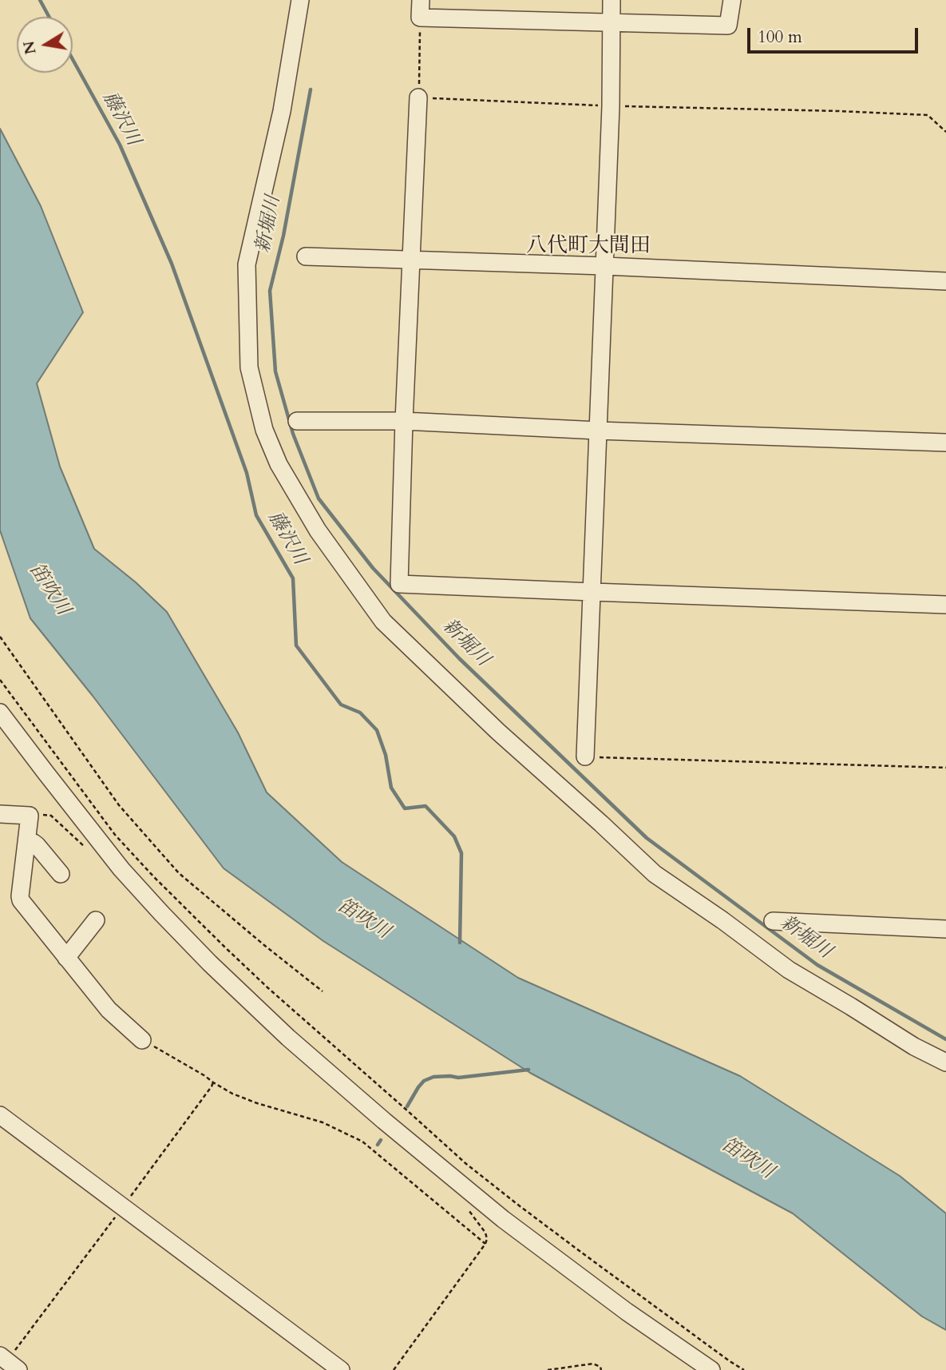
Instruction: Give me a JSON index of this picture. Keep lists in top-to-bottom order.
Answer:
{
  "districts": ["八代町大間田"],
  "water": ["藤沢川", "新堀川", "笛吹川"],
  "scale_bar": "100 m",
  "north": "left"
}
